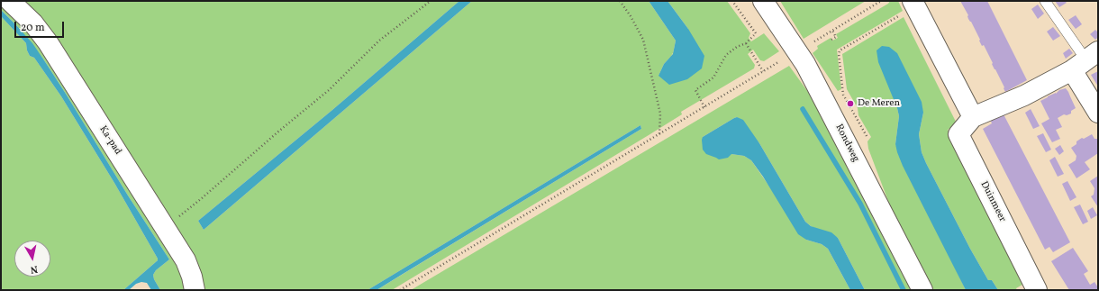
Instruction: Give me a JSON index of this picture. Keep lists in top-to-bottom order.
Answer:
{
  "streets": {
    "street": ["Ka-pad", "Rondweg", "Duinmeer"]
  },
  "places": ["De Meren"],
  "scale_bar": "20 m",
  "north": "bottom"
}
